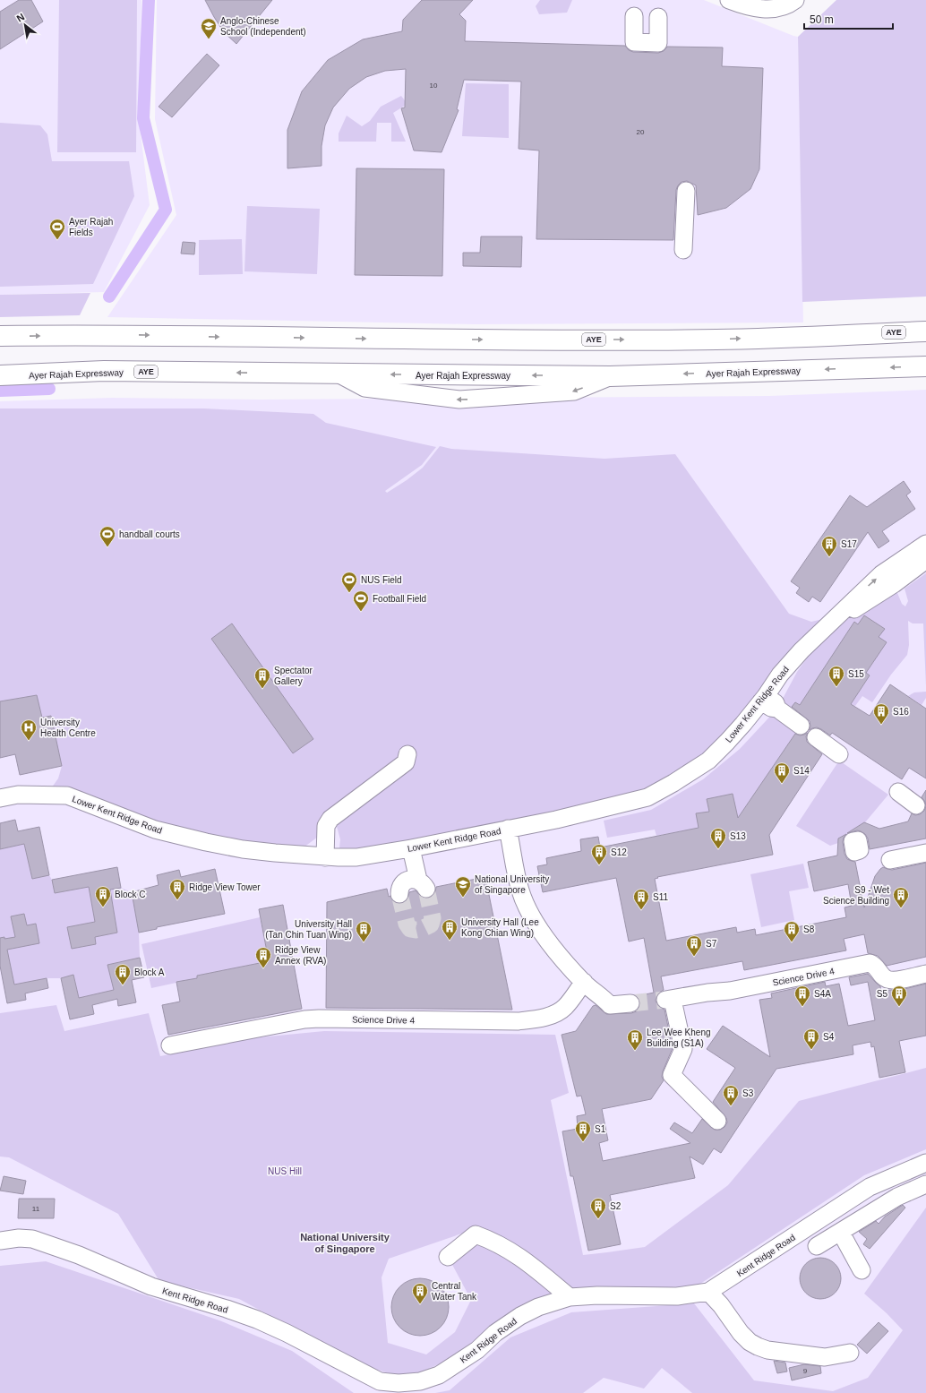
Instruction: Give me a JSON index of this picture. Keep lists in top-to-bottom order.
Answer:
{
  "streets": {
    "highway": ["AYE", "Ayer Rajah Expressway"],
    "street": ["Lower Kent Ridge Road", "Science Drive 4", "Kent Ridge Road"]
  },
  "districts": ["National University of Singapore"],
  "parks": ["NUS Hill"],
  "places": {
    "school or university": ["Anglo-Chinese School (Independent)", "National University of Singapore"],
    "sports": [
      "Ayer Rajah Fields",
      "handball courts",
      "NUS Field",
      "Football Field"
    ],
    "building": [
      "S17",
      "S15",
      "Spectator Gallery",
      "S16",
      "S14",
      "S13",
      "S12",
      "Ridge View Tower",
      "Block C",
      "S9 - Wet Science Building",
      "S11",
      "University Hall (Lee Kong Chian Wing)",
      "University Hall (Tan Chin Tuan Wing)",
      "S8",
      "S7",
      "Ridge View Annex (RVA)",
      "Block A",
      "S4A",
      "S5",
      "S4",
      "Lee Wee Kheng Building (S1A)",
      "S3",
      "S1",
      "S2",
      "Central Water Tank"
    ],
    "hospital": ["University Health Centre"]
  },
  "house_numbers": [
    "10",
    "20",
    "11",
    "9"
  ],
  "scale_bar": "50 m",
  "north": "top left"
}
